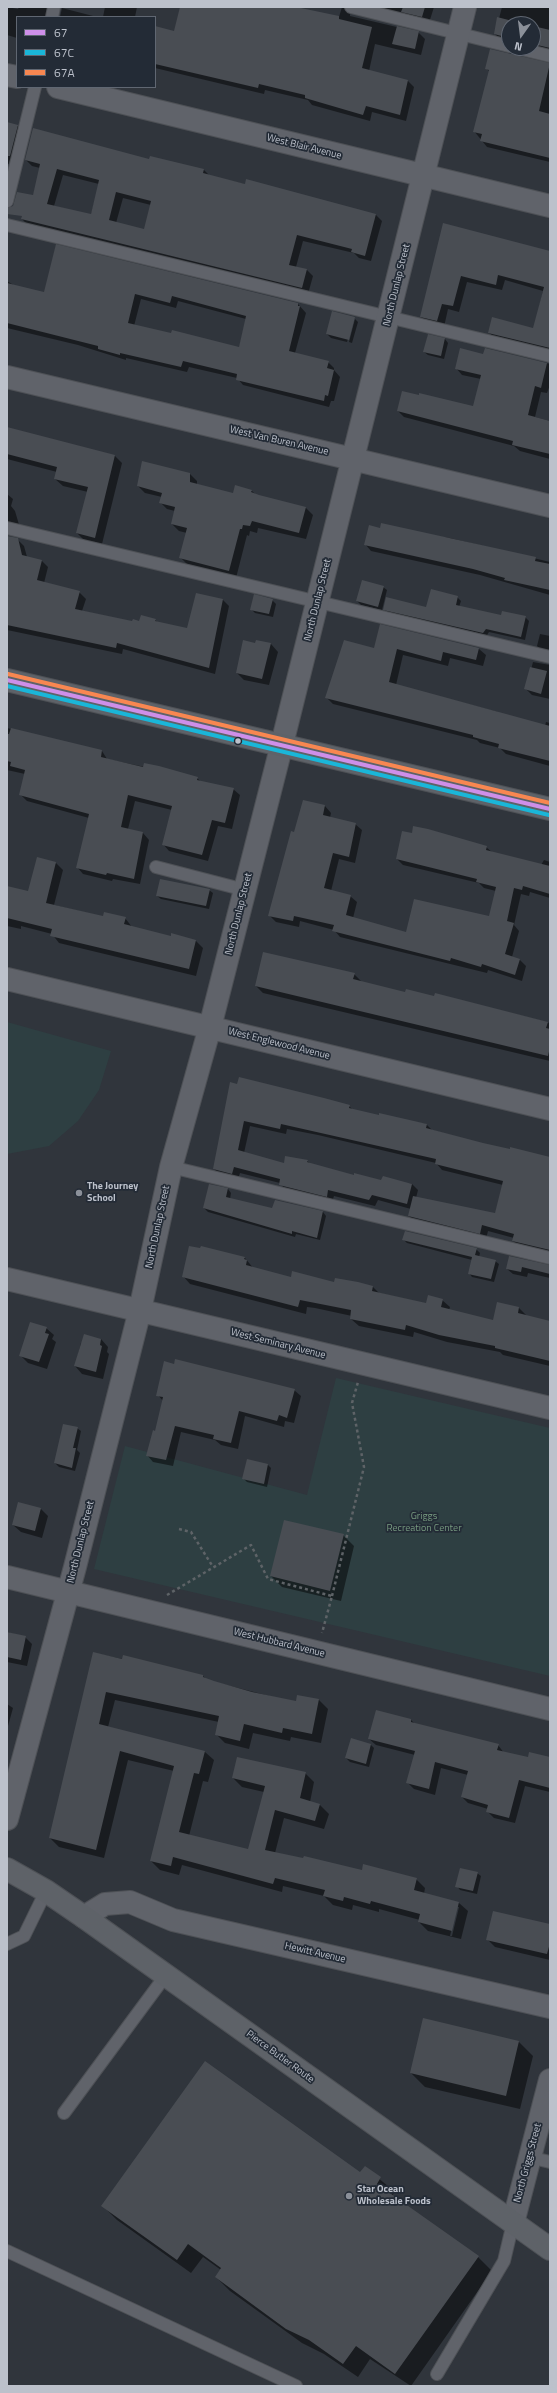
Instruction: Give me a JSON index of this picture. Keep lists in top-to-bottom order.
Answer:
{
  "streets": {
    "main road": ["Pierce Butler Route"],
    "street": [
      "West Blair Avenue",
      "North Dunlap Street",
      "West Van Buren Avenue",
      "West Englewood Avenue",
      "West Seminary Avenue",
      "West Hubbard Avenue",
      "Hewitt Avenue",
      "North Griggs Street"
    ]
  },
  "crossings": [
    ["West Blair Avenue", "North Dunlap Street"],
    ["North Dunlap Street", "West Van Buren Avenue"],
    ["North Dunlap Street", "West Englewood Avenue"],
    ["North Dunlap Street", "West Seminary Avenue"],
    ["North Dunlap Street", "West Hubbard Avenue"],
    ["Hewitt Avenue", "Pierce Butler Route"],
    ["Pierce Butler Route", "North Griggs Street"]
  ],
  "parks": ["Griggs Recreation Center"],
  "places": ["The Journey School", "Star Ocean Wholesale Foods"],
  "lines": ["transit line 67A", "transit line 67", "transit line 67C"],
  "legend": ["67", "67C", "67A"],
  "north": "bottom"
}
